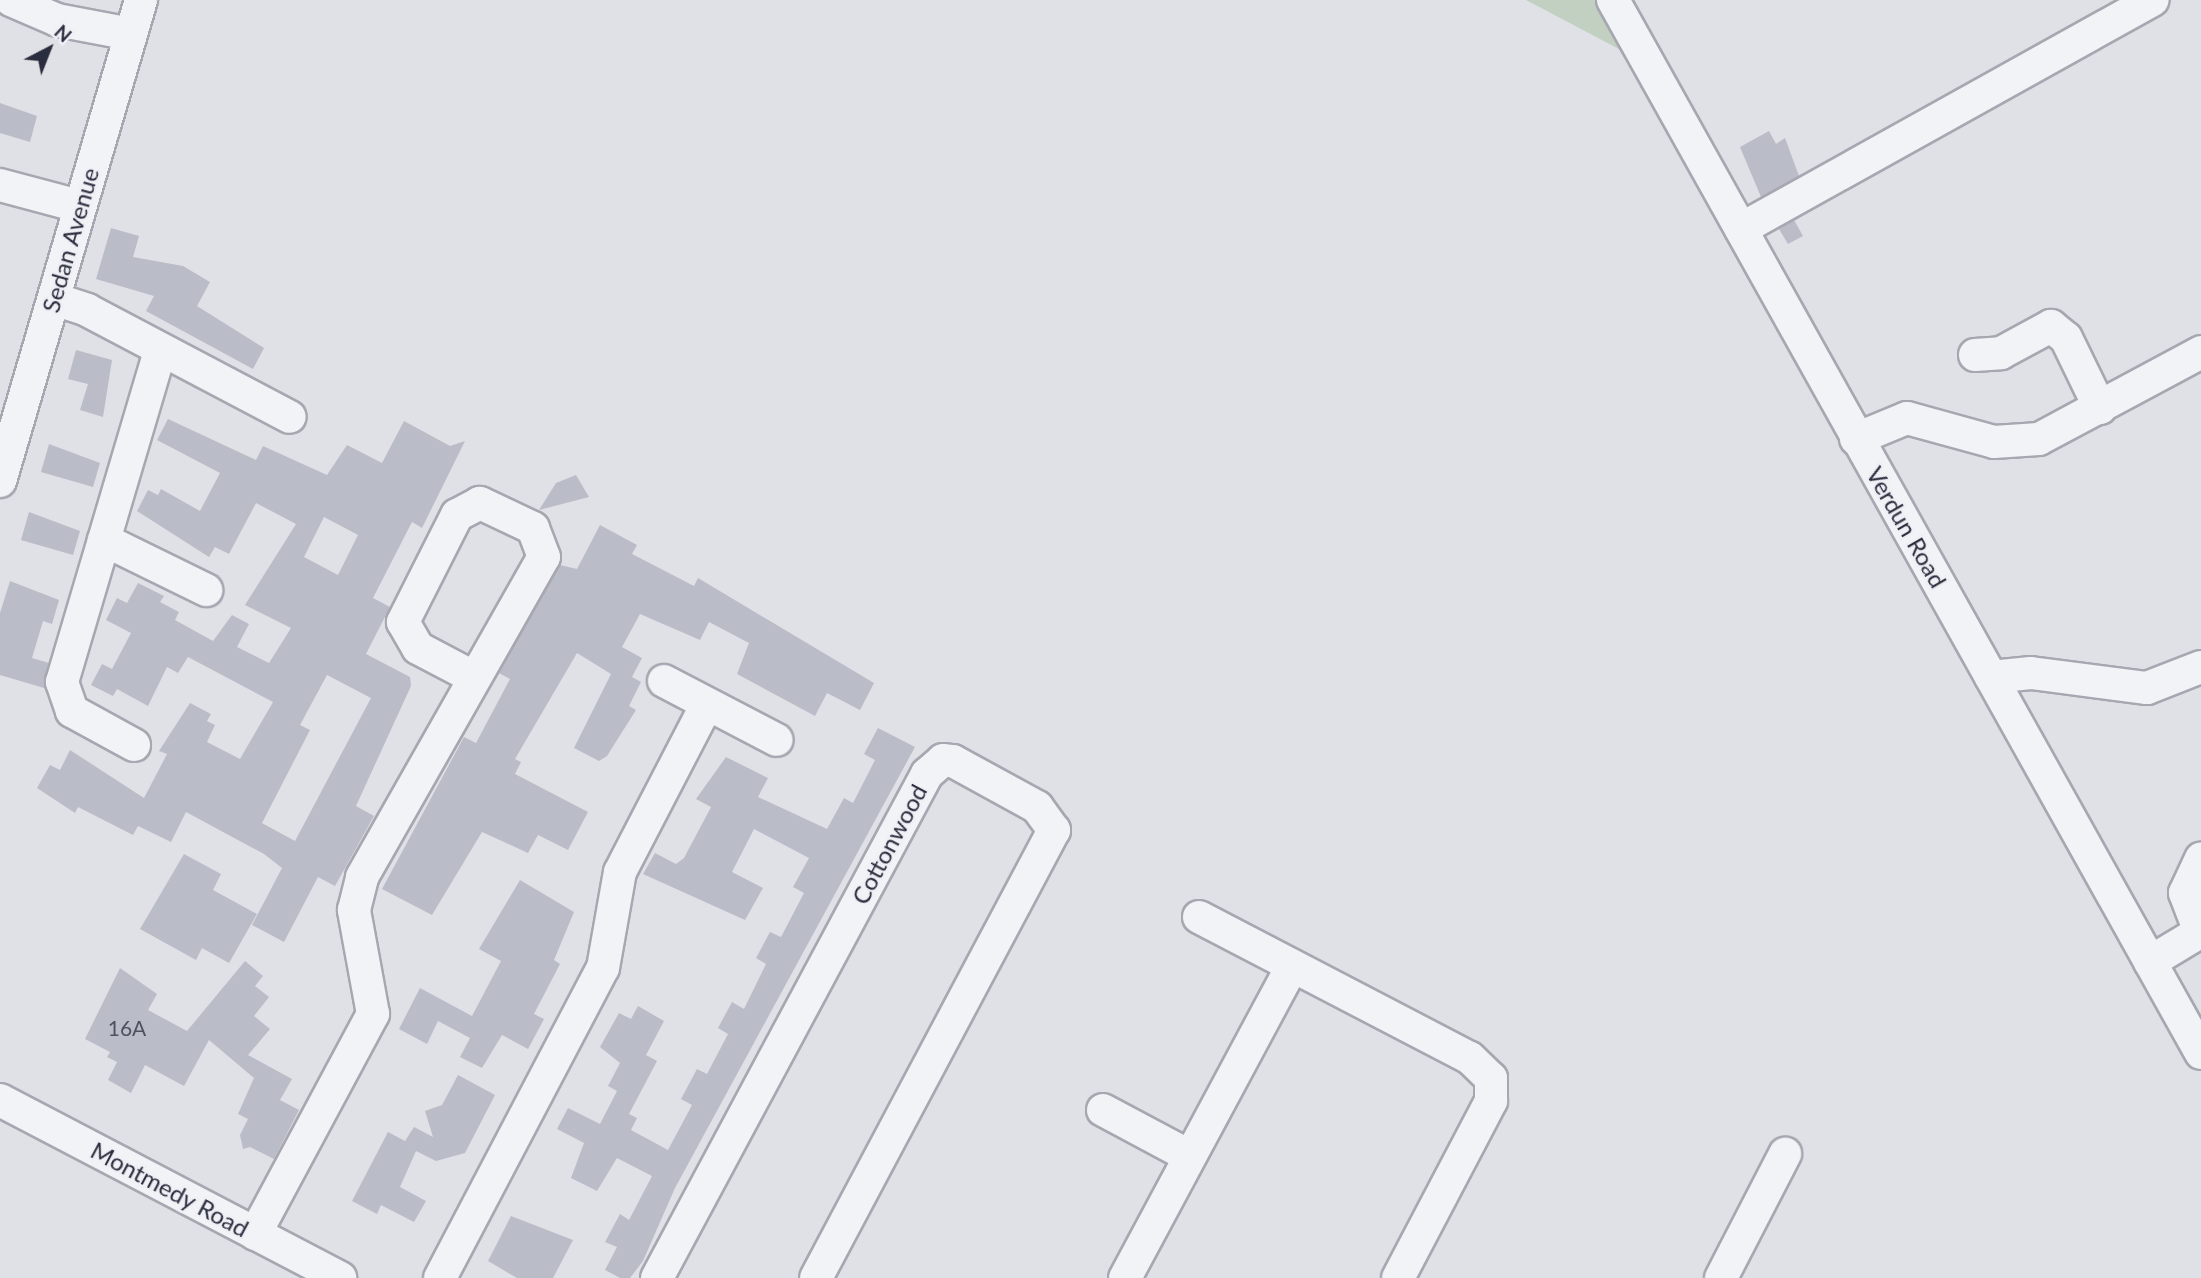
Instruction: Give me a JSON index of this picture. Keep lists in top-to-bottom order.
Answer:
{
  "streets": {
    "street": [
      "Sedan Avenue",
      "Verdun Road",
      "Cottonwood",
      "Montmedy Road"
    ]
  },
  "house_numbers": ["16A"],
  "north": "top right"
}
